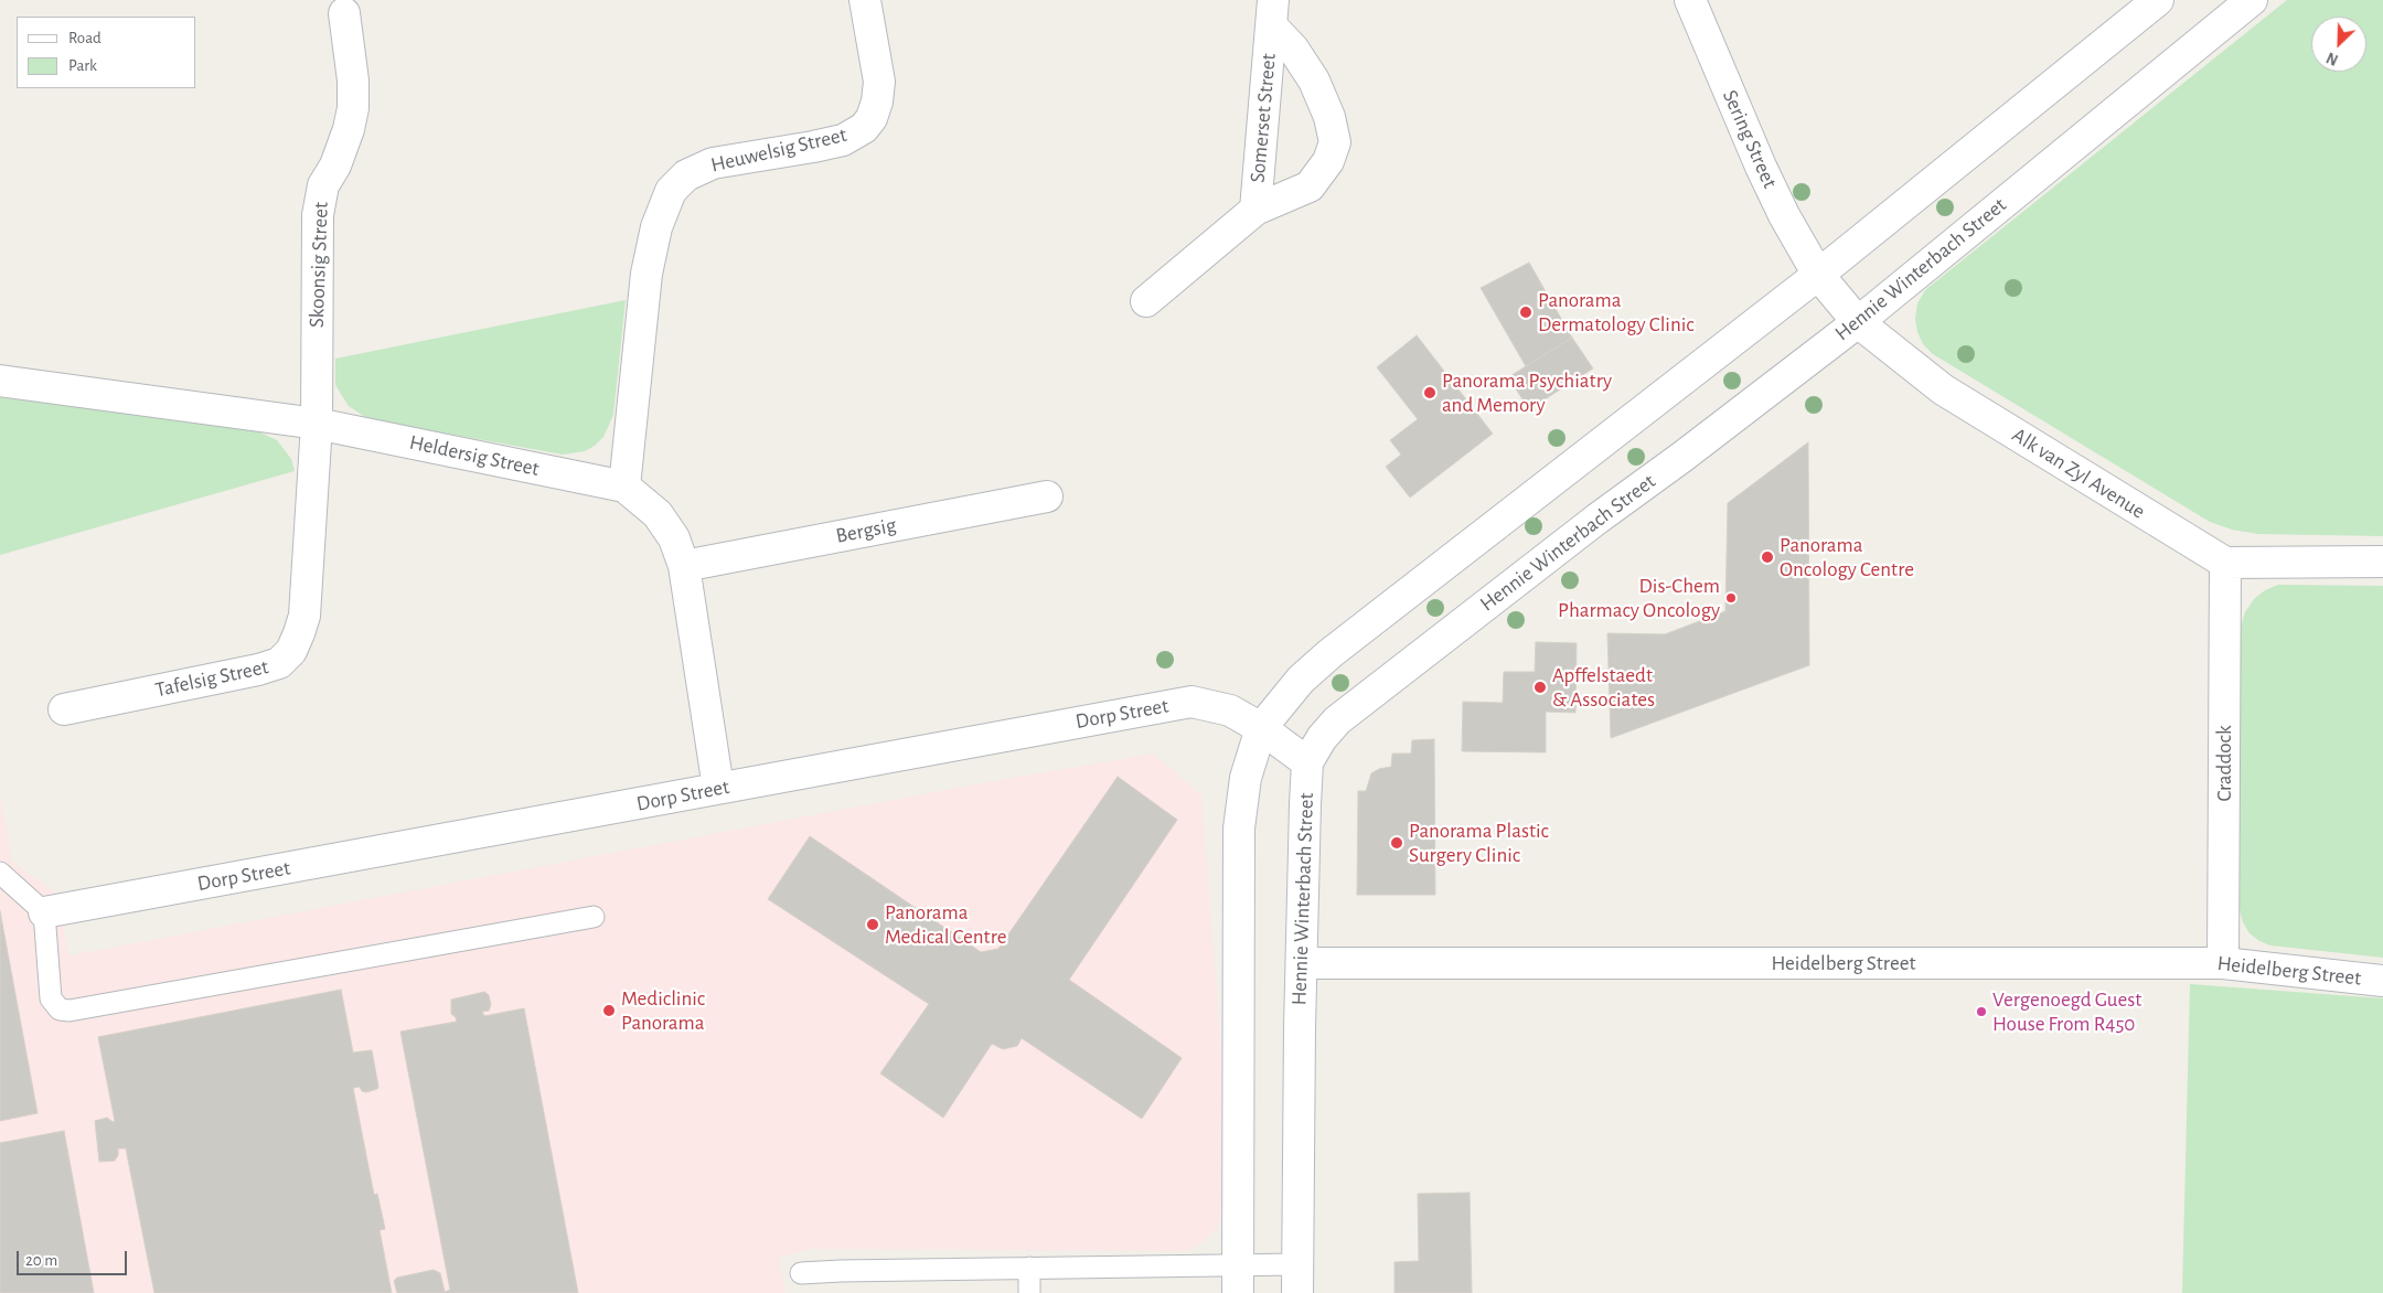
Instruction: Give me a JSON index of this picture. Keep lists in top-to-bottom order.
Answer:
{
  "streets": {
    "street": [
      "Somerset Street",
      "Sering Street",
      "Heuwelsig Street",
      "Skoonsig Street",
      "Hennie Winterbach Street",
      "Heldersig Street",
      "Alk van Zyl Avenue",
      "Bergsig",
      "Tafelsig Street",
      "Dorp Street",
      "Craddock",
      "Heidelberg Street"
    ]
  },
  "crossings": [
    ["Sering Street", "Alk van Zyl Avenue"],
    ["Heuwelsig Street", "Heldersig Street"],
    ["Skoonsig Street", "Heldersig Street"],
    ["Skoonsig Street", "Tafelsig Street"],
    ["Hennie Winterbach Street", "Alk van Zyl Avenue"],
    ["Hennie Winterbach Street", "Dorp Street"],
    ["Hennie Winterbach Street", "Heidelberg Street"],
    ["Heldersig Street", "Bergsig"],
    ["Heldersig Street", "Tafelsig Street"],
    ["Heldersig Street", "Dorp Street"],
    ["Alk van Zyl Avenue", "Craddock"],
    ["Craddock", "Heidelberg Street"]
  ],
  "places": [
    "Panorama Dermatology Clinic",
    "Panorama Psychiatry and Memory",
    "Panorama Oncology Centre",
    "Dis-Chem Pharmacy Oncology",
    "Apffelstaedt & Associates",
    "Panorama Plastic Surgery Clinic",
    "Panorama Medical Centre",
    "Mediclinic Panorama",
    "Vergenoegd Guest House From R450"
  ],
  "legend": ["Road", "Park"],
  "scale_bar": "20 m",
  "north": "bottom left"
}
